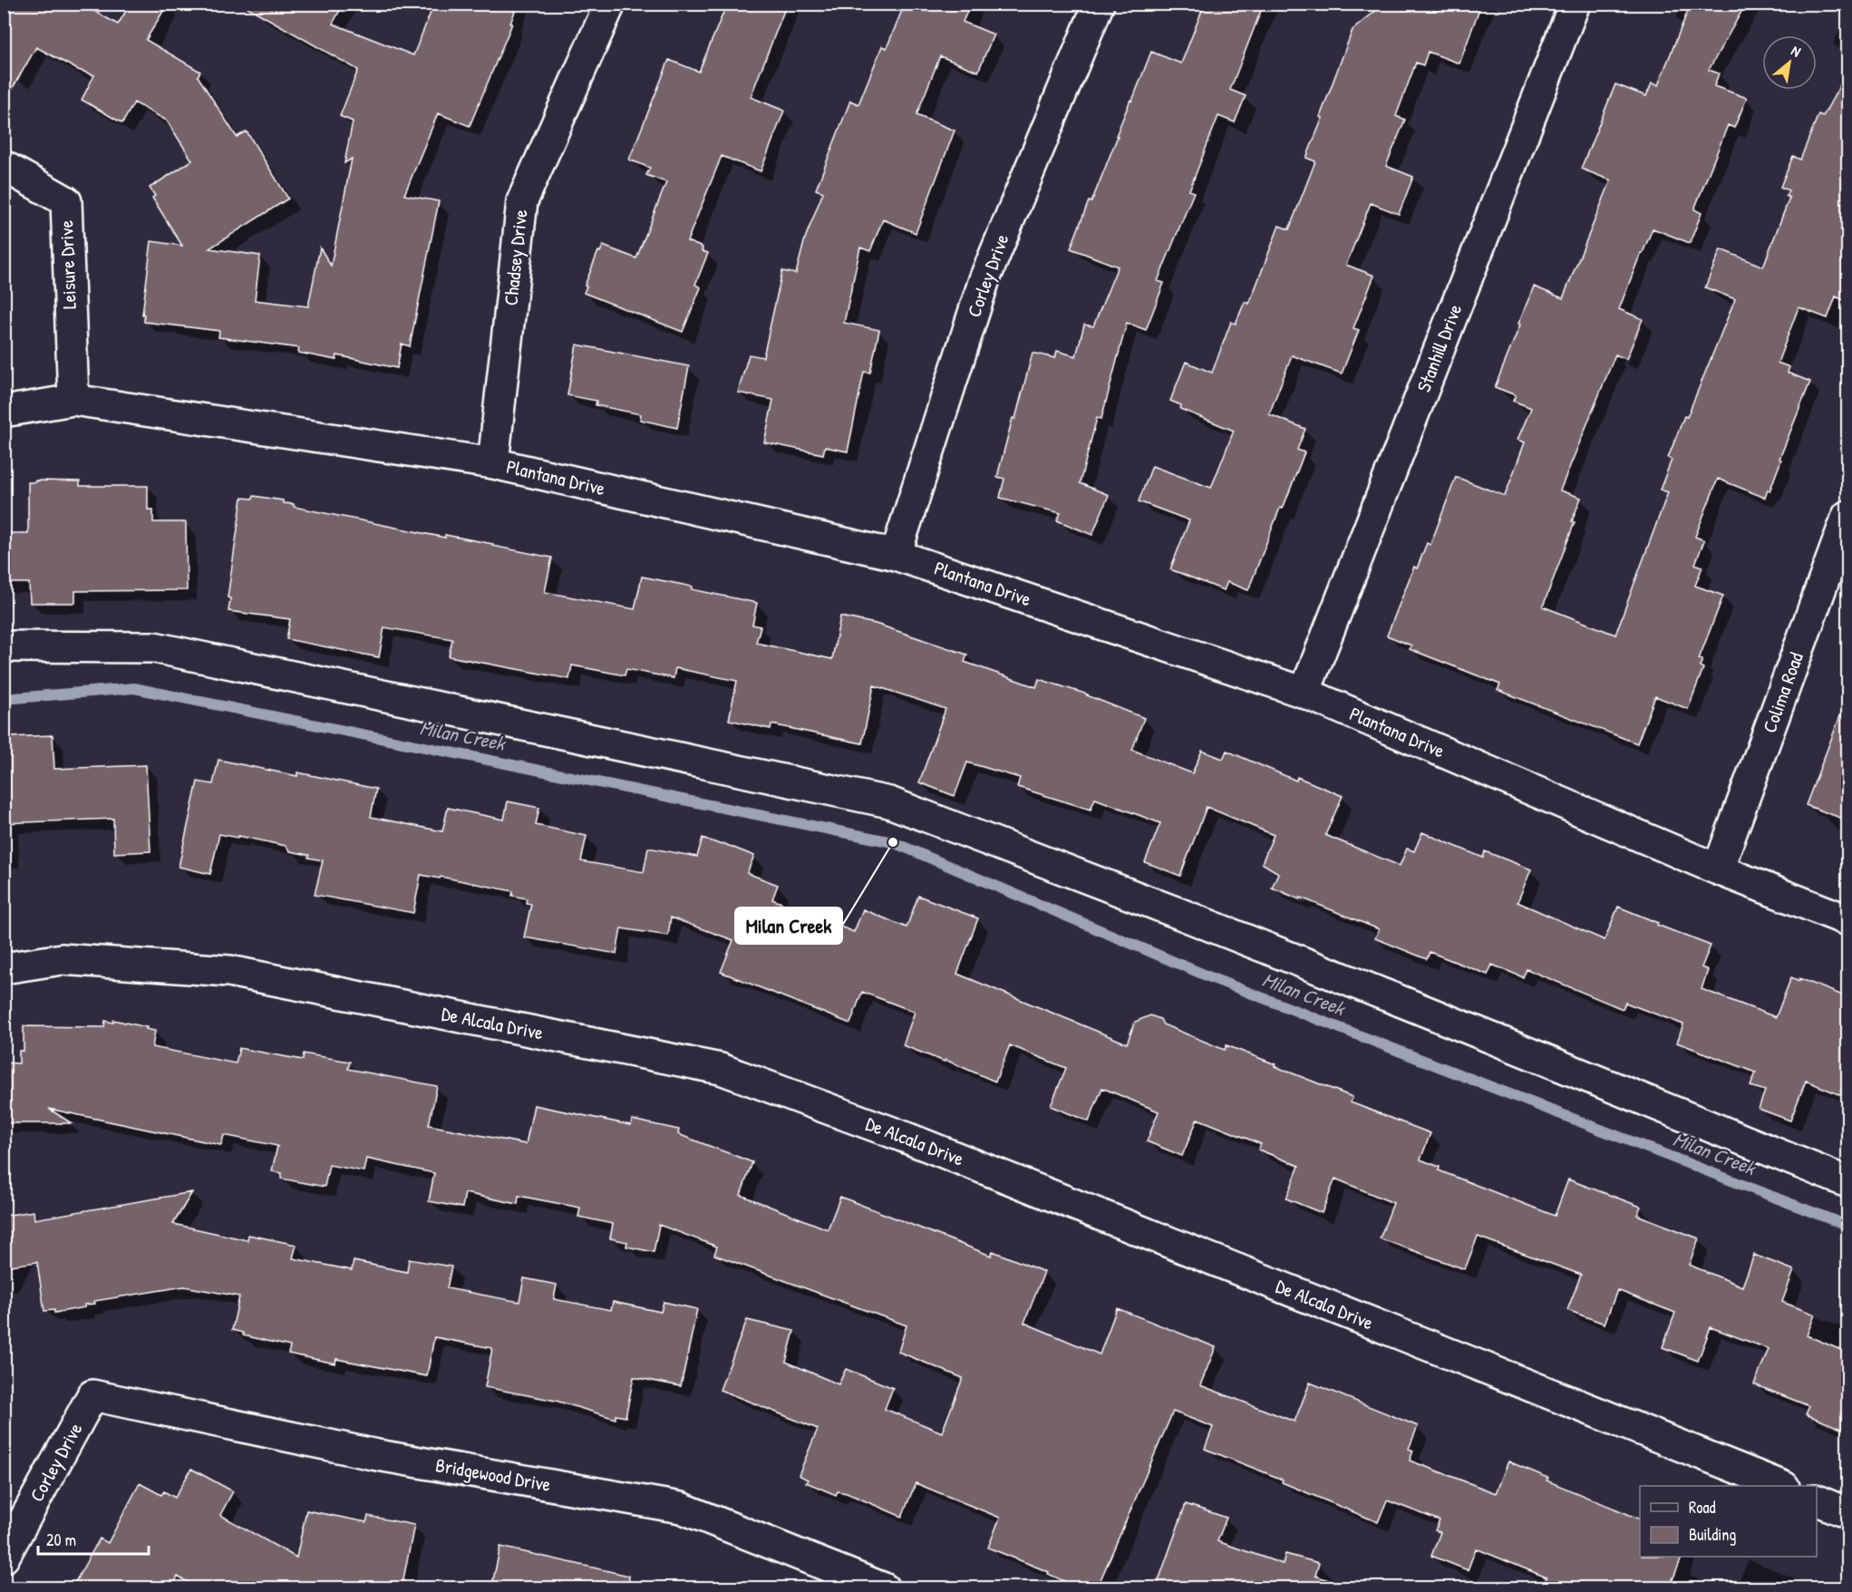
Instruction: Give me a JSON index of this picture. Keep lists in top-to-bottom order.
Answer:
{
  "streets": {
    "street": [
      "Chadsey Drive",
      "Leisure Drive",
      "Corley Drive",
      "Stanhill Drive",
      "Plantana Drive",
      "Colima Road",
      "De Alcala Drive",
      "Bridgewood Drive"
    ]
  },
  "crossings": [
    ["Chadsey Drive", "Plantana Drive"],
    ["Leisure Drive", "Plantana Drive"],
    ["Corley Drive", "Plantana Drive"],
    ["Corley Drive", "Bridgewood Drive"],
    ["Stanhill Drive", "Plantana Drive"],
    ["Plantana Drive", "Colima Road"]
  ],
  "water": ["Milan Creek"],
  "places": ["Milan Creek"],
  "legend": ["Road", "Building"],
  "scale_bar": "20 m",
  "north": "top right"
}
